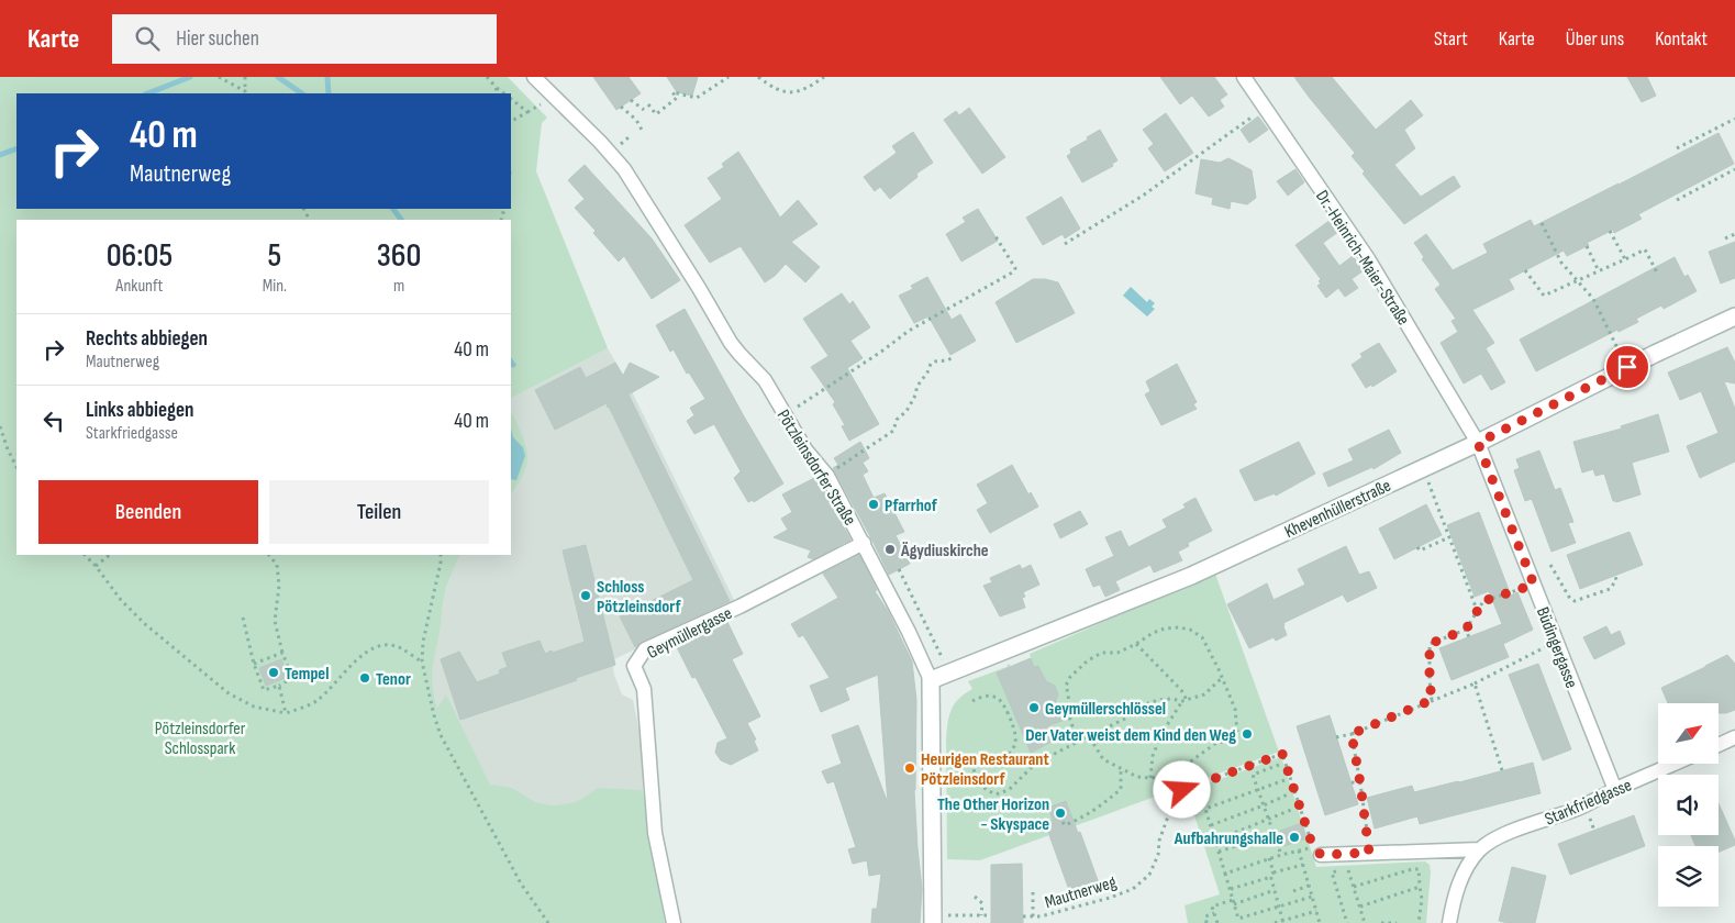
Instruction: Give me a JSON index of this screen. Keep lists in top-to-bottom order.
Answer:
{
  "streets": {
    "street": [
      "Dr.-Heinrich-Maier-Straße",
      "Pötzleinsdorfer Straße",
      "Khevenhüllerstraße",
      "Geymüllergasse",
      "Büdingergasse",
      "Starkfriedgasse"
    ],
    "path": ["Mautnerweg"]
  },
  "crossings": [
    ["Dr.-Heinrich-Maier-Straße", "Khevenhüllerstraße"],
    ["Dr.-Heinrich-Maier-Straße", "Büdingergasse"],
    ["Pötzleinsdorfer Straße", "Khevenhüllerstraße"],
    ["Pötzleinsdorfer Straße", "Geymüllergasse"],
    ["Khevenhüllerstraße", "Büdingergasse"],
    ["Büdingergasse", "Starkfriedgasse"],
    ["Starkfriedgasse", "Mautnerweg"]
  ],
  "parks": ["Pötzleinsdorfer Schlosspark"],
  "places": [
    "Pfarrhof",
    "Ägydiuskirche",
    "Schloss Pötzleinsdorf",
    "Tempel",
    "Tenor",
    "Geymüllerschlössel",
    "Der Vater weist dem Kind den Weg",
    "Heurigen Restaurant Pötzleinsdorf",
    "The Other Horizon - Skyspace",
    "Aufbahrungshalle"
  ],
  "north": "top right",
  "page": {
    "header": "Karte",
    "search": "Hier suchen",
    "nav": [
      "Start",
      "Karte",
      "Über uns",
      "Kontakt"
    ],
    "turn": ["40 m", "Mautnerweg"],
    "eta": [
      "06:05",
      "Ankunft",
      "5",
      "Min.",
      "360",
      "m"
    ],
    "list": [
      {
        "name": "Rechts abbiegen",
        "note": "Mautnerweg",
        "value": "40 m"
      },
      {
        "name": "Links abbiegen",
        "note": "Starkfriedgasse",
        "value": "40 m"
      }
    ],
    "buttons": ["Beenden", "Teilen"]
  }
}
